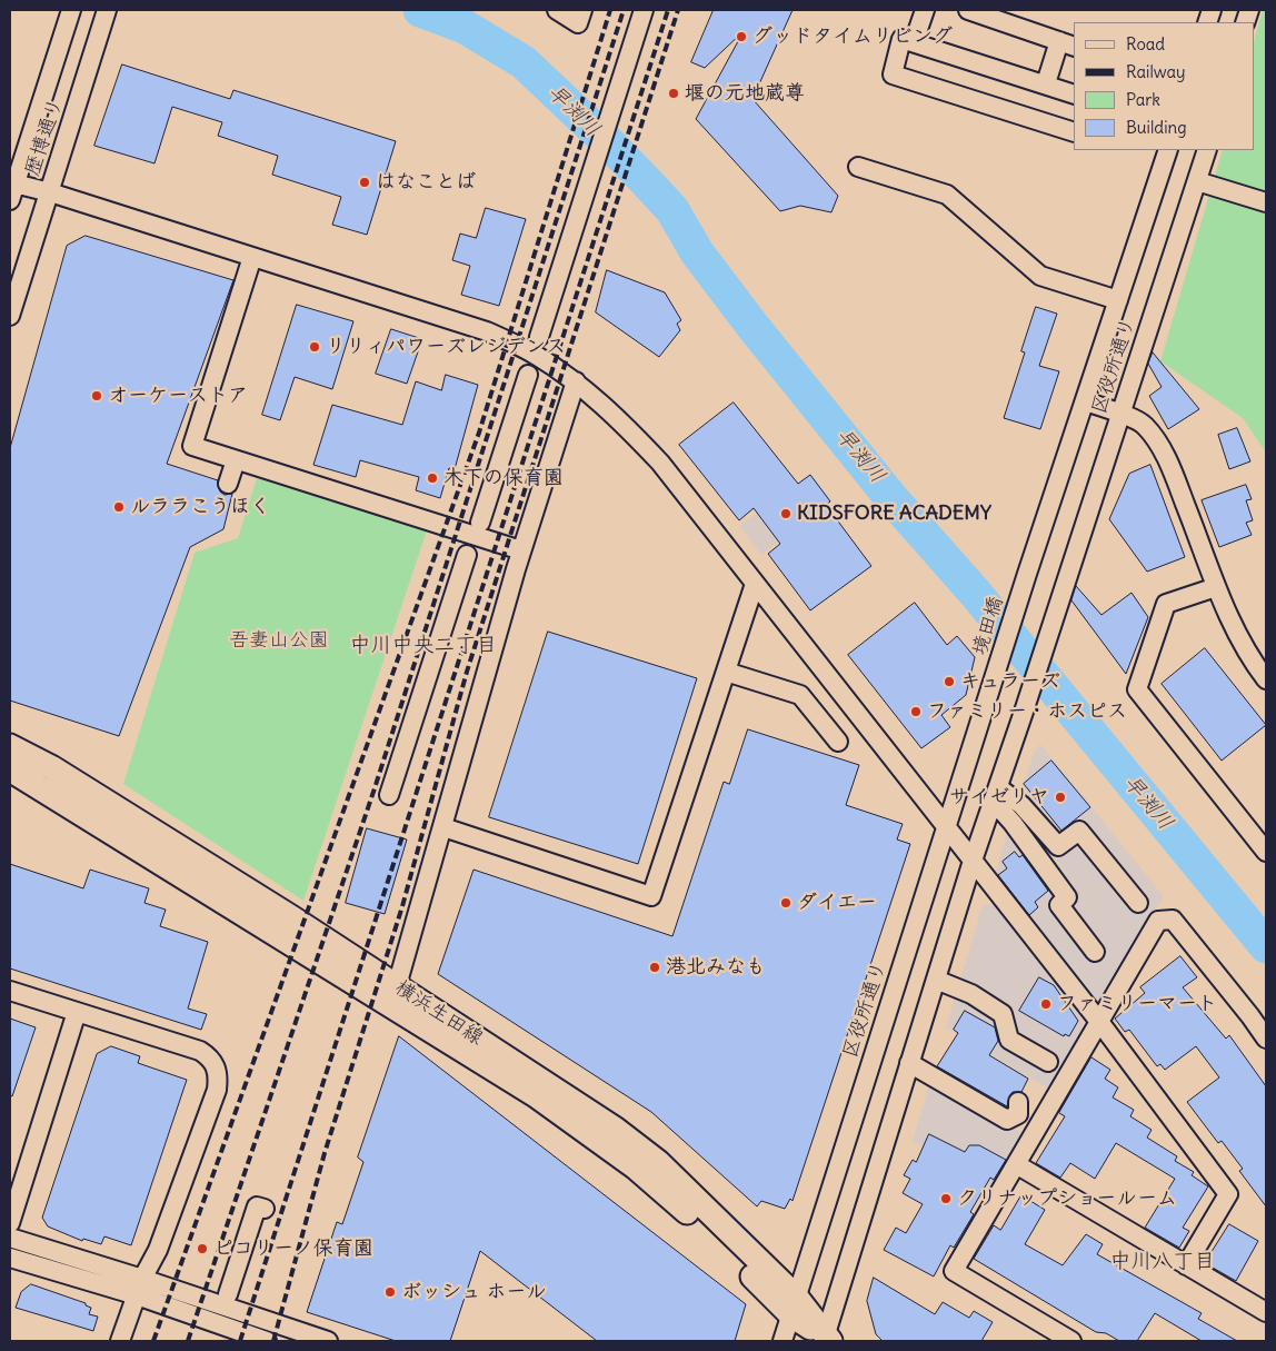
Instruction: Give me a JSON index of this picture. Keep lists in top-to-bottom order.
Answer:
{
  "streets": {
    "main road": ["横浜生田線"],
    "street": ["歴博通り", "区役所通り", "境田橋"]
  },
  "crossings": [
    ["区役所通り", "境田橋"],
    ["区役所通り", "横浜生田線"]
  ],
  "districts": ["中川中央二丁目", "中川八丁目"],
  "water": ["早渕川"],
  "parks": ["吾妻山公園"],
  "places": [
    "グッドタイムリビング",
    "堰の元地蔵尊",
    "はなことば",
    "リリィパワーズレジデンス",
    "オーケーストア",
    "木下の保育園",
    "ルララこうほく",
    "KIDSFORE ACADEMY",
    "キュラーズ",
    "ファミリー・ホスピス",
    "サイゼリヤ",
    "ダイエー",
    "港北みなも",
    "ファミリーマート",
    "クリナップショールーム",
    "ピコリーノ保育園",
    "ボッシュ ホール"
  ],
  "legend": [
    "Road",
    "Railway",
    "Park",
    "Building"
  ]
}
